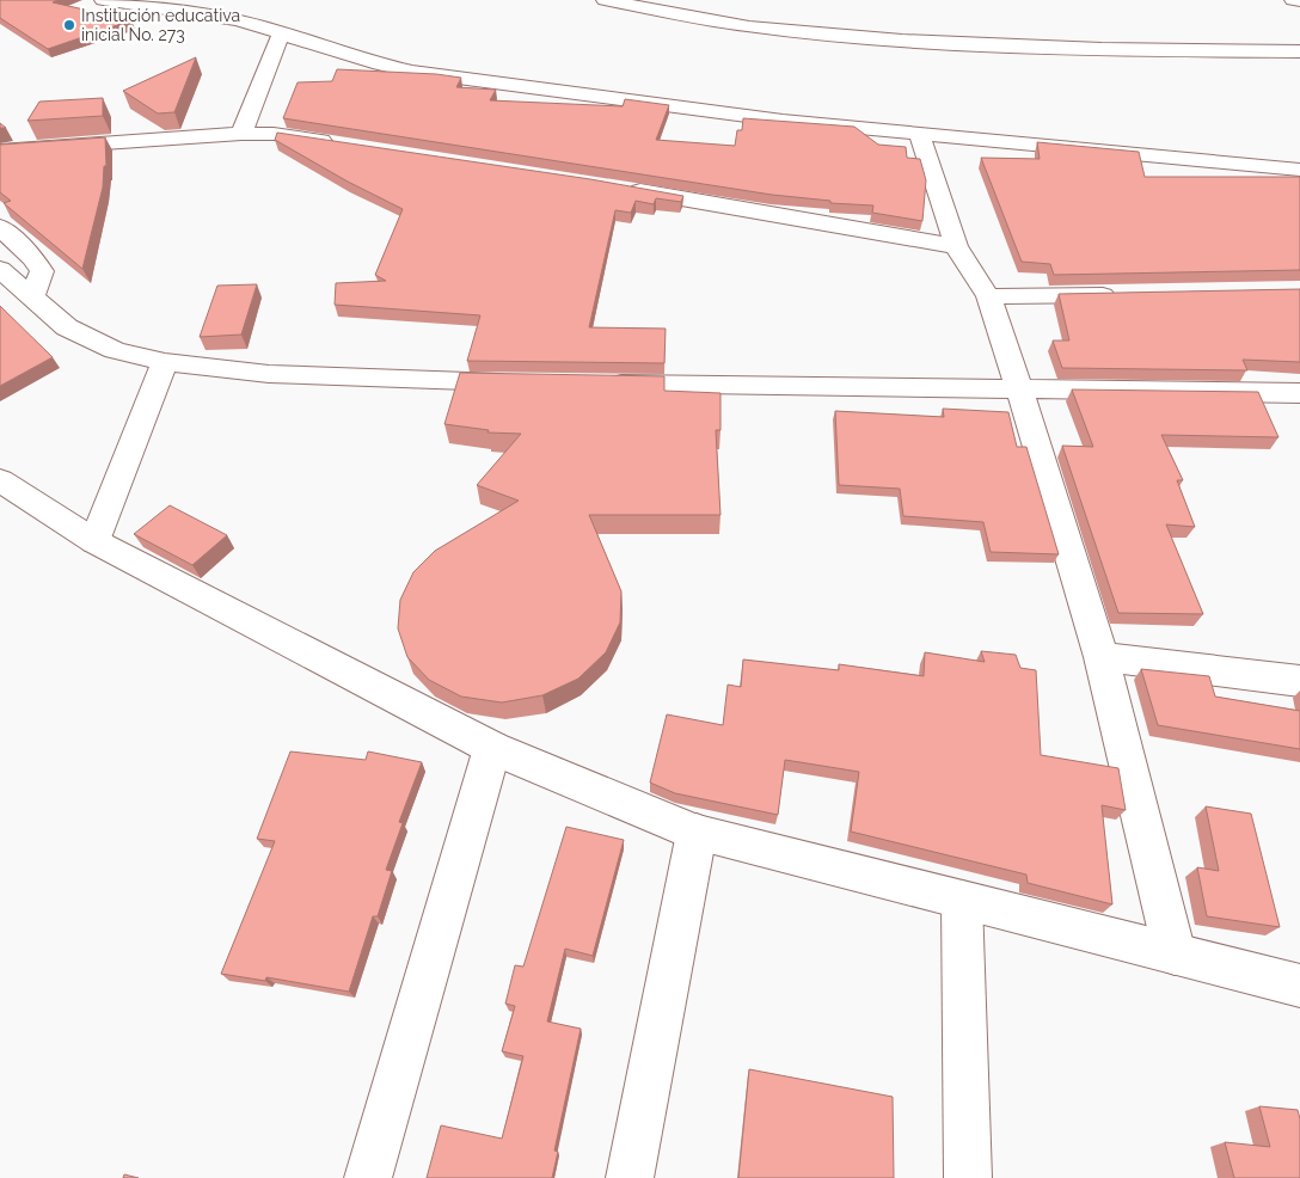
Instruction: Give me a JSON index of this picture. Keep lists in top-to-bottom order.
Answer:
{
  "places": ["Institución educativa inicial No. 273"]
}
